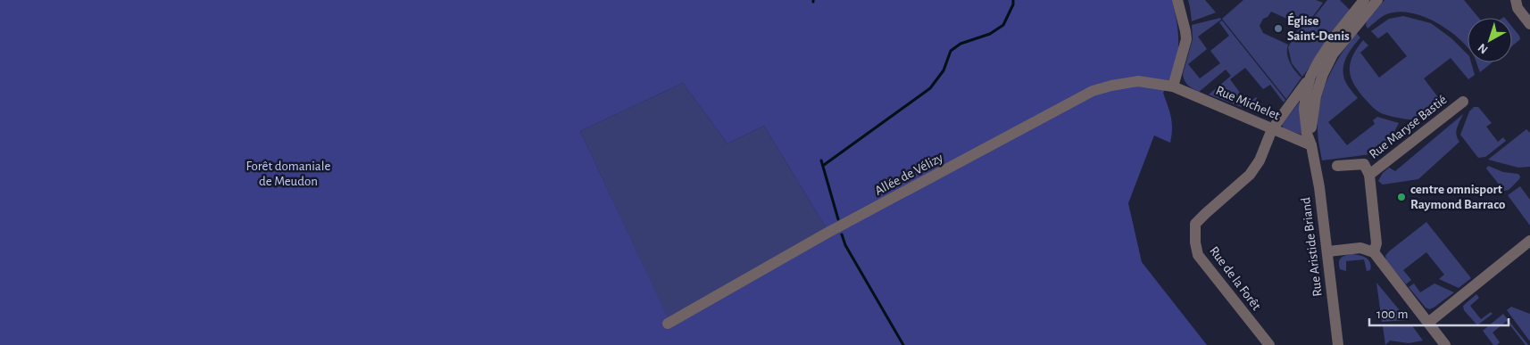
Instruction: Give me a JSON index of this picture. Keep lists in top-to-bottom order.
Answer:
{
  "streets": {
    "street": [
      "Rue Michelet",
      "Rue Maryse Bastié",
      "Allée de Vélizy",
      "Rue Aristide Briand",
      "Rue de la Forêt"
    ]
  },
  "crossings": [
    ["Rue Michelet", "Allée de Vélizy"],
    ["Rue Michelet", "Rue Aristide Briand"],
    ["Rue Michelet", "Rue de la Forêt"],
    ["Rue Aristide Briand", "Rue de la Forêt"]
  ],
  "parks": ["Forêt domaniale de Meudon"],
  "places": ["Église Saint-Denis", "centre omnisport Raymond Barraco"],
  "scale_bar": "100 m",
  "north": "bottom left"
}
